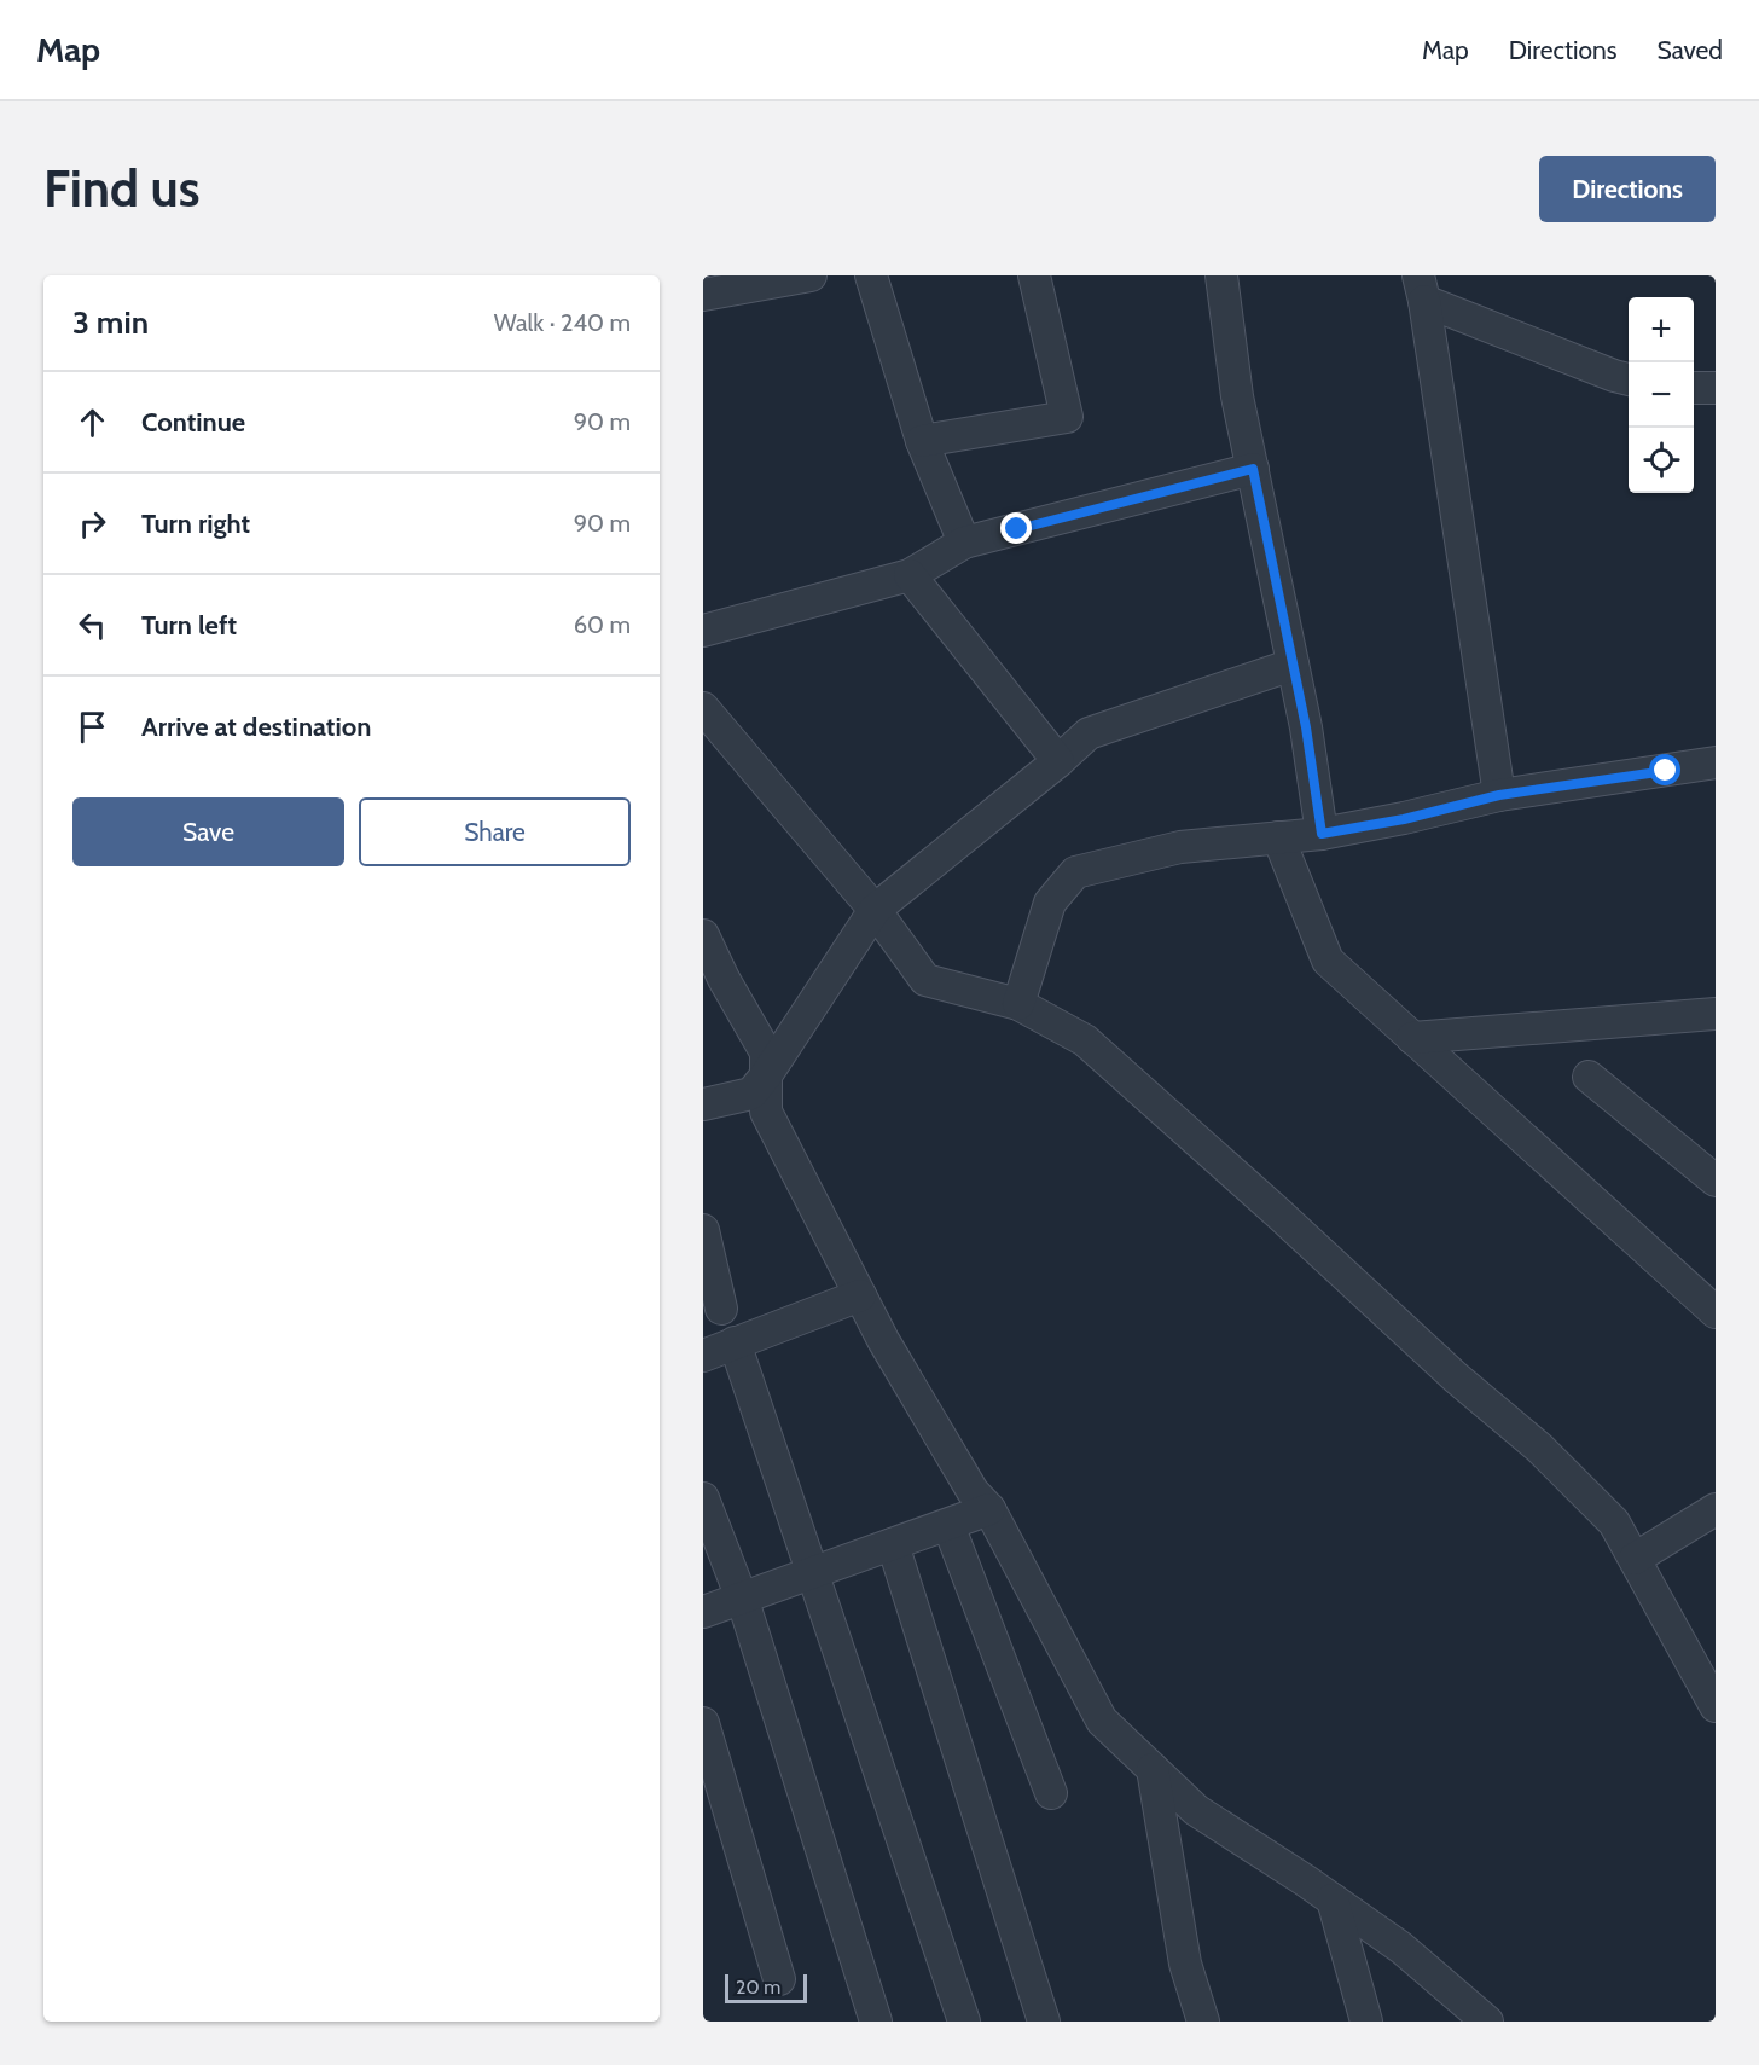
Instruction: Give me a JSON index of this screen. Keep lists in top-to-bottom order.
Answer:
{
  "scale_bar": "20 m",
  "page": {
    "header": "Map",
    "nav": ["Map", "Directions", "Saved"],
    "buttons": [
      "Directions",
      ["Save", "Share"]
    ],
    "title": "Find us",
    "heading": ["3 min", "Walk · 240 m"],
    "map_buttons": ["+", "−"],
    "list": [
      ["Continue", "90 m"],
      ["Turn right", "90 m"],
      ["Turn left", "60 m"],
      "Arrive at destination"
    ],
    "scale": "20 m"
  }
}
